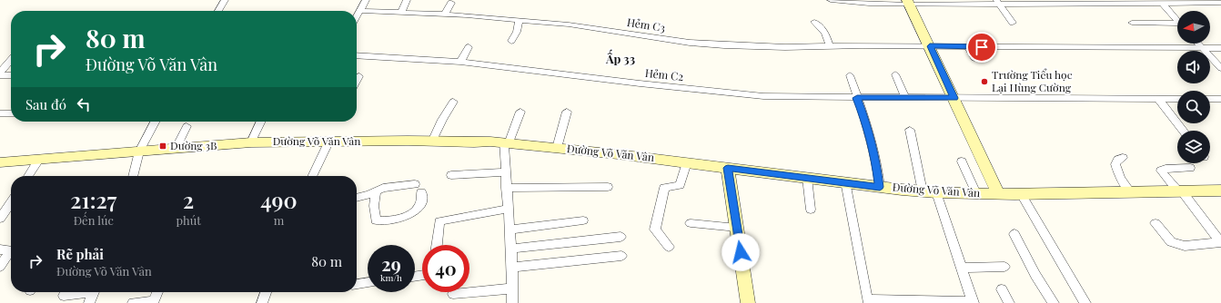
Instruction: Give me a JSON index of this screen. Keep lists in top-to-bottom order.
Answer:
{
  "streets": {
    "street": ["Hẻm C3", "Hẻm C2", "Đường Võ Văn Vân"]
  },
  "districts": ["Ấp 33"],
  "places": {
    "other": ["Trường Tiểu học Lại Hùng Cường"],
    "transit": ["Đường 3B"]
  },
  "north": "left",
  "page": {
    "turn": ["80 m", "Đường Võ Văn Vân"],
    "then": "Sau đó",
    "eta": [
      "21:27",
      "Đến lúc",
      "2",
      "phút",
      "490",
      "m"
    ],
    "list": [
      {
        "name": "Rẽ phải",
        "note": "Đường Võ Văn Vân",
        "value": "80 m"
      }
    ],
    "speed": "29 km/h",
    "limit": "40"
  }
}
